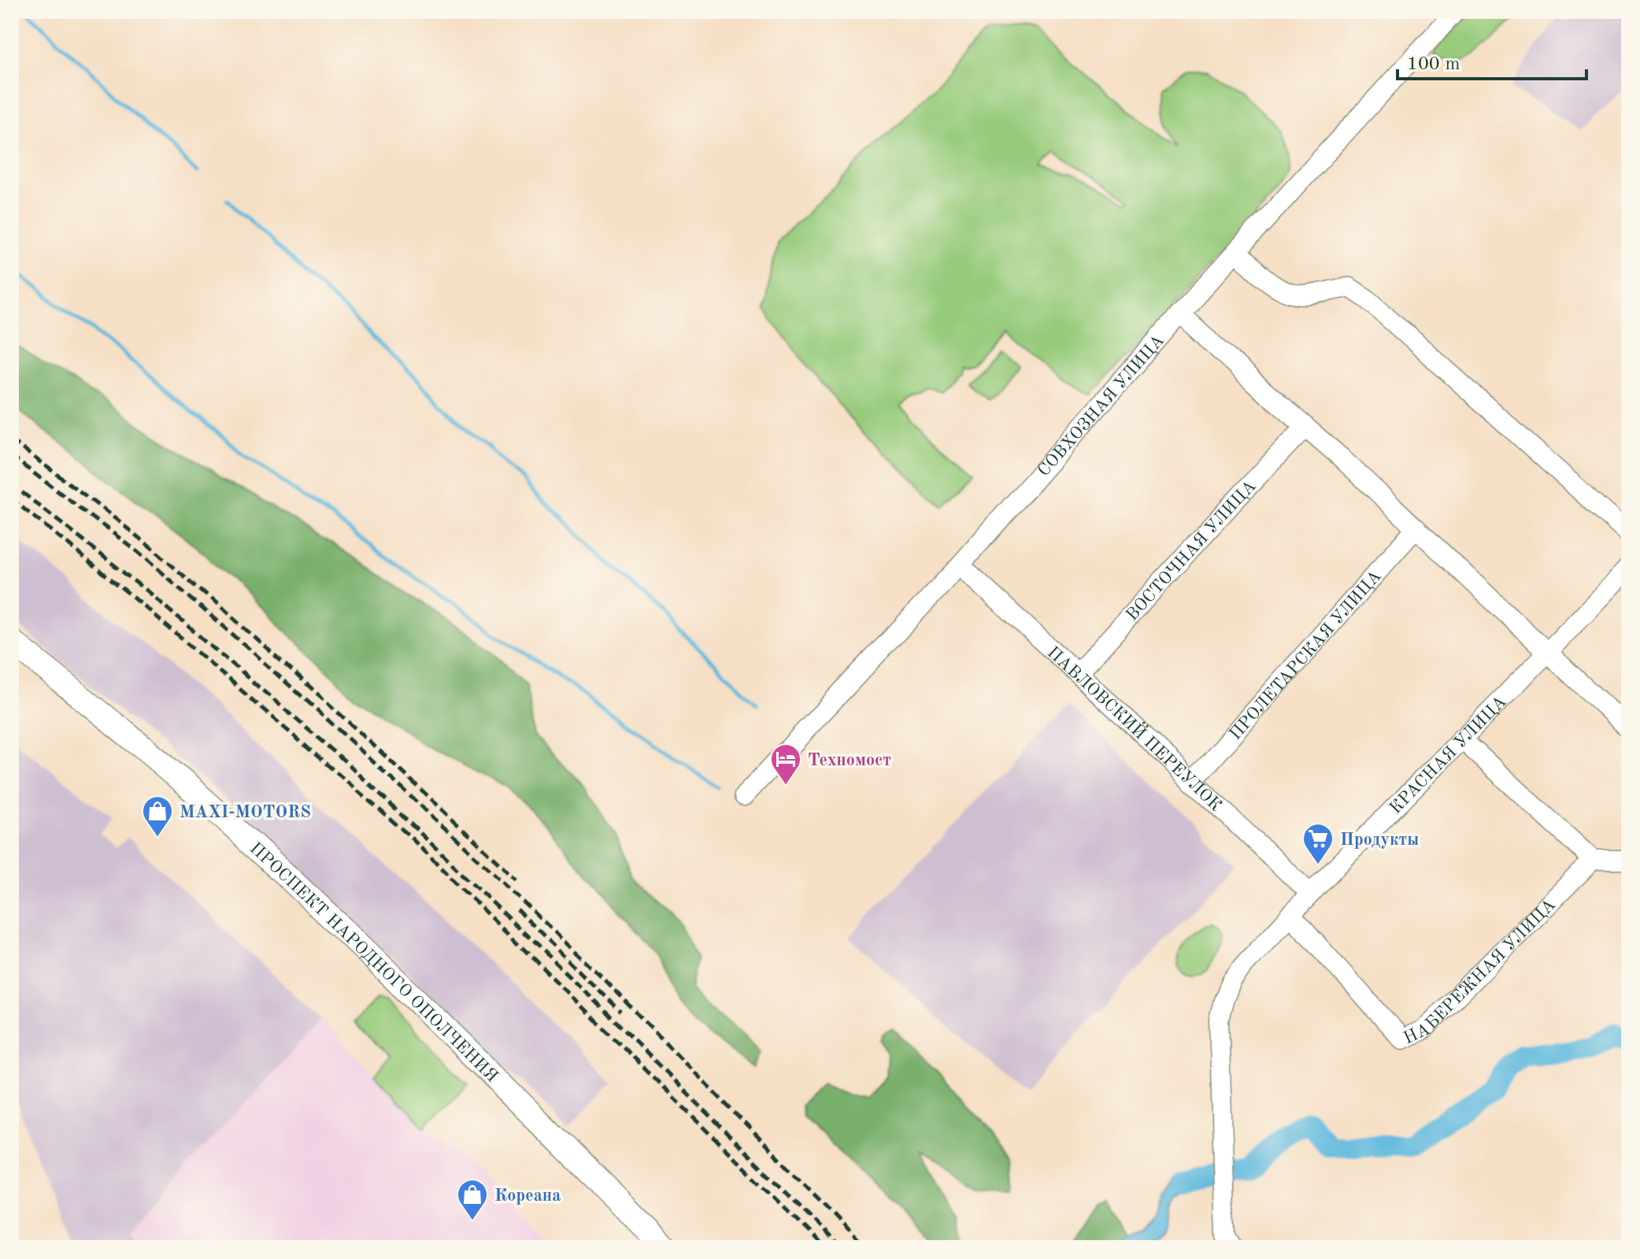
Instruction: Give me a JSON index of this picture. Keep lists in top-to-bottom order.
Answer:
{
  "streets": {
    "main road": ["ПРОСПЕКТ НАРОДНОГО ОПОЛЧЕНИЯ"],
    "street": [
      "СОВХОЗНАЯ УЛИЦА",
      "ВОСТОЧНАЯ УЛИЦА",
      "ПРОЛЕТАРСКАЯ УЛИЦА",
      "ПАВЛОВСКИЙ ПЕРЕУЛОК",
      "КРАСНАЯ УЛИЦА",
      "НАБЕРЕЖНАЯ УЛИЦА"
    ]
  },
  "crossings": [
    ["СОВХОЗНАЯ УЛИЦА", "ПАВЛОВСКИЙ ПЕРЕУЛОК"],
    ["ВОСТОЧНАЯ УЛИЦА", "ПАВЛОВСКИЙ ПЕРЕУЛОК"],
    ["ПРОЛЕТАРСКАЯ УЛИЦА", "ПАВЛОВСКИЙ ПЕРЕУЛОК"],
    ["ПАВЛОВСКИЙ ПЕРЕУЛОК", "КРАСНАЯ УЛИЦА"],
    ["КРАСНАЯ УЛИЦА", "НАБЕРЕЖНАЯ УЛИЦА"]
  ],
  "places": {
    "hotel": ["Техномост"],
    "shop": ["MAXI-MOTORS", "Кореана"],
    "supermarket": ["Продукты"]
  },
  "scale_bar": "100 m"
}
